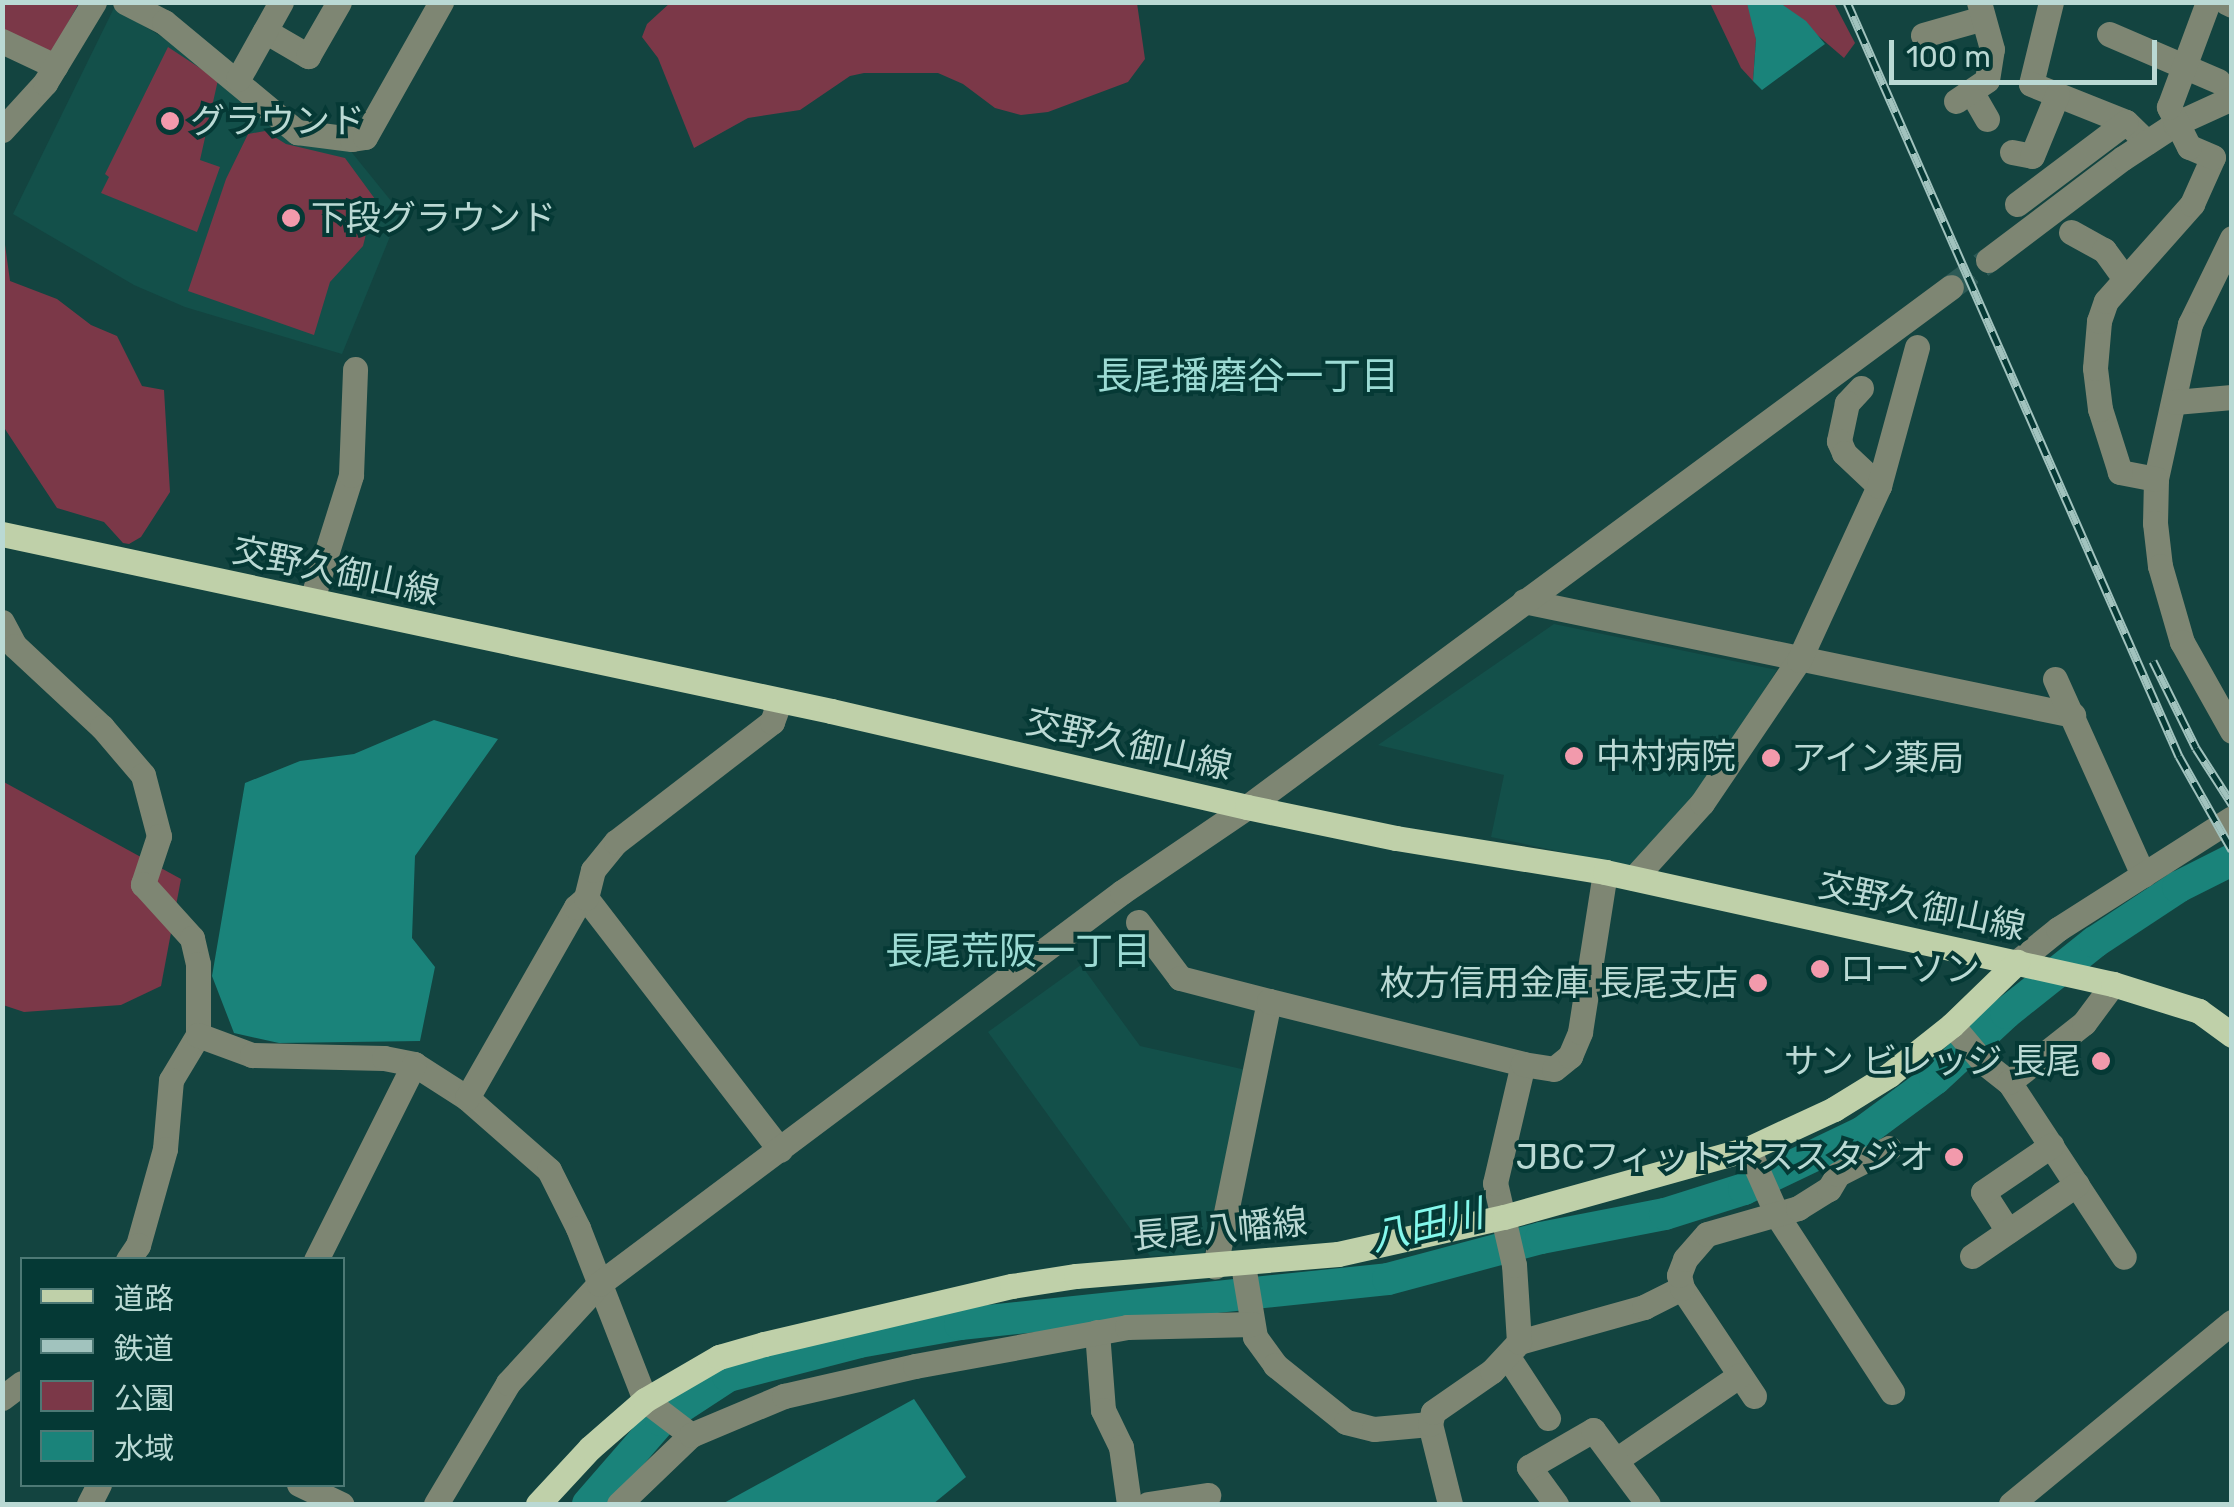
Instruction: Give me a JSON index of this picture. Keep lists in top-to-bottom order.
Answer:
{
  "streets": {
    "main road": ["交野久御山線", "長尾八幡線"]
  },
  "crossings": [
    ["交野久御山線", "長尾八幡線"]
  ],
  "districts": ["長尾播磨谷一丁目", "長尾荒阪一丁目"],
  "water": ["八田川"],
  "places": [
    "グラウンド",
    "下段グラウンド",
    "中村病院",
    "アイン薬局",
    "ローソン",
    "枚方信用金庫 長尾支店",
    "サン ビレッジ 長尾",
    "JBCフィットネススタジオ"
  ],
  "legend": [
    "道路",
    "鉄道",
    "公園",
    "水域"
  ],
  "scale_bar": "100 m"
}
